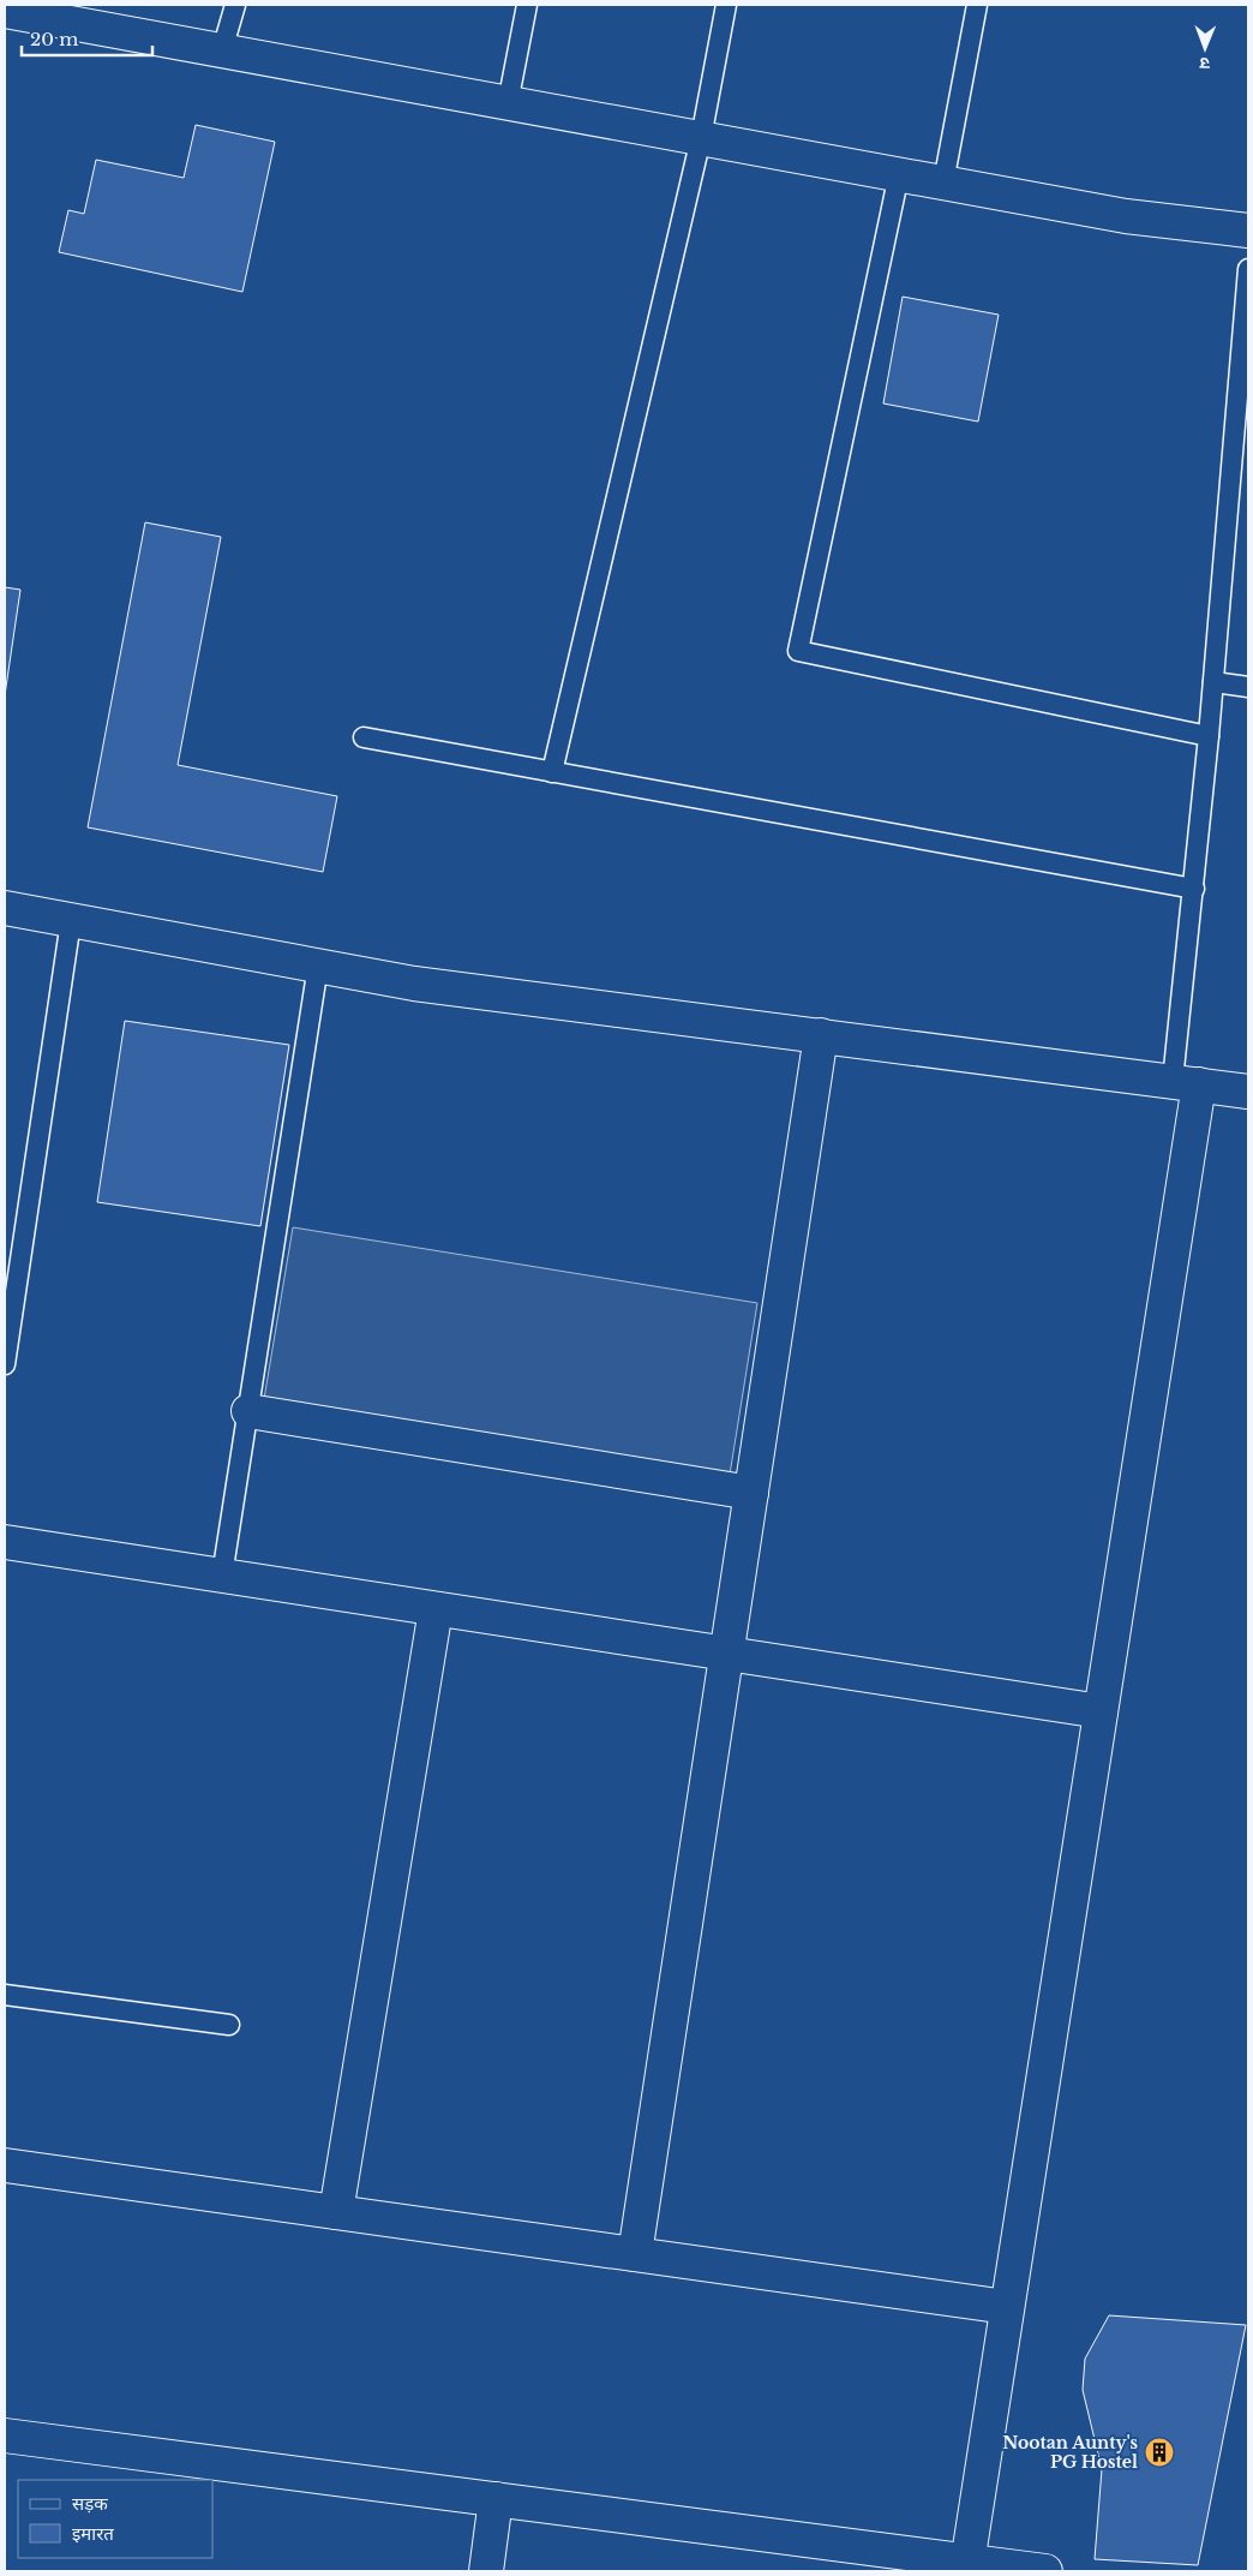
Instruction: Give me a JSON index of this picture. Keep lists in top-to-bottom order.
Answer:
{
  "places": {
    "building": ["Nootan Aunty's PG Hostel"]
  },
  "legend": ["सड़क", "इमारत"],
  "scale_bar": "20 m",
  "north": "bottom"
}
